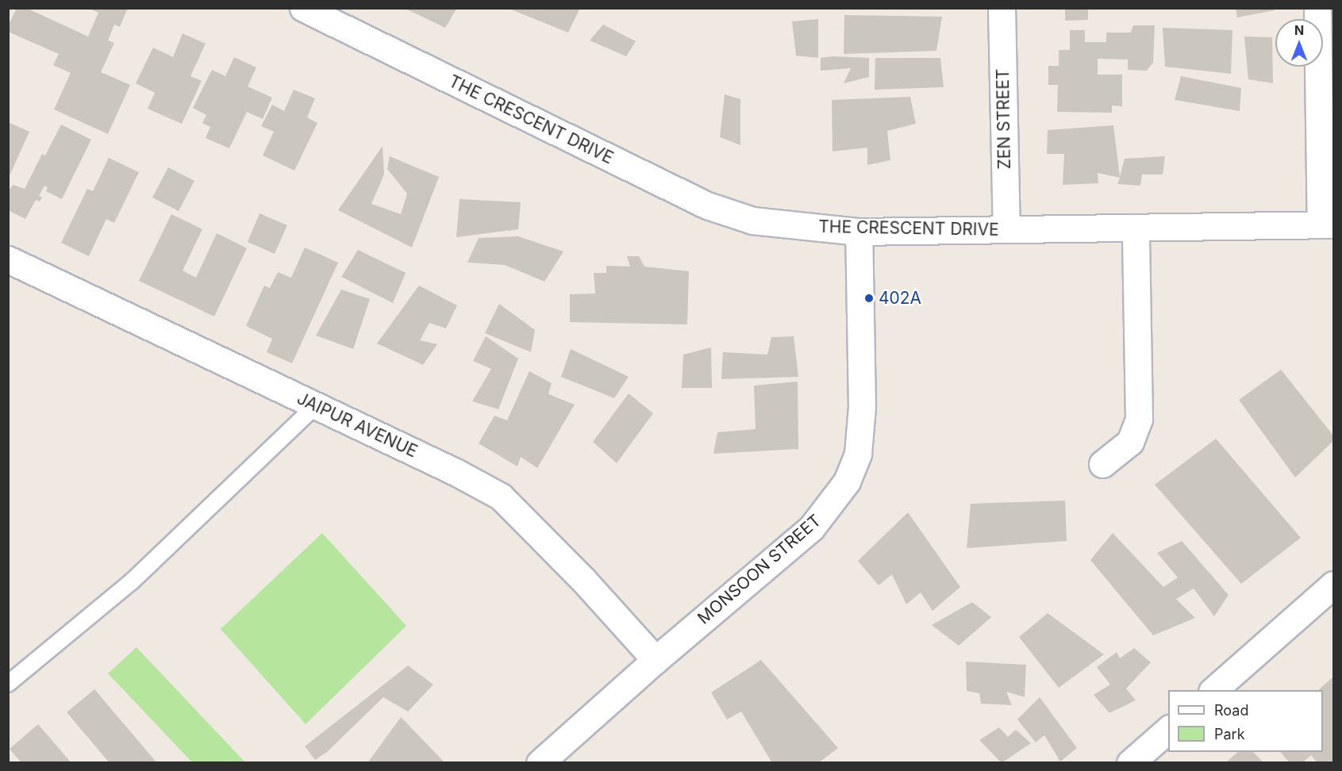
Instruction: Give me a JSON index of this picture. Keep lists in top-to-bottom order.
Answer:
{
  "streets": {
    "street": [
      "ZEN STREET",
      "THE CRESCENT DRIVE",
      "JAIPUR AVENUE",
      "MONSOON STREET"
    ]
  },
  "crossings": [
    ["ZEN STREET", "THE CRESCENT DRIVE"],
    ["THE CRESCENT DRIVE", "MONSOON STREET"],
    ["JAIPUR AVENUE", "MONSOON STREET"]
  ],
  "places": ["402A"],
  "legend": ["Road", "Park"],
  "north": "top"
}
